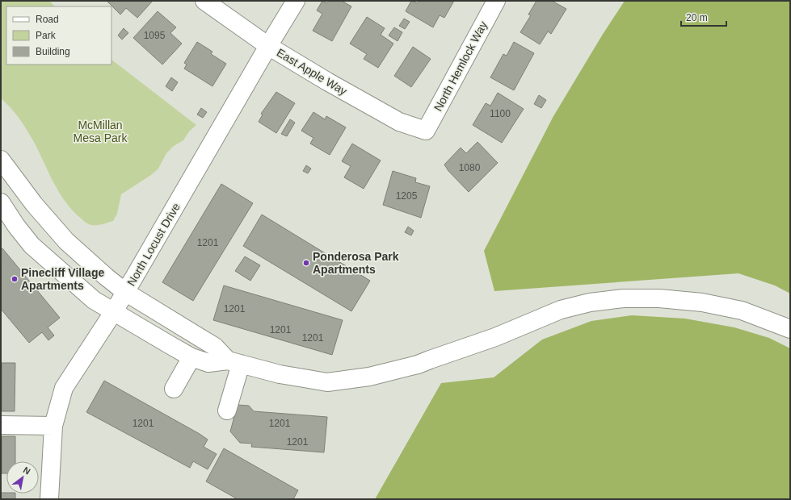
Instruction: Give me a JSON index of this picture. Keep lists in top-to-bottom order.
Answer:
{
  "streets": {
    "street": ["North Hemlock Way", "East Apple Way", "North Locust Drive"]
  },
  "crossings": [
    ["North Hemlock Way", "East Apple Way"],
    ["East Apple Way", "North Locust Drive"]
  ],
  "parks": ["McMillan Mesa Park"],
  "places": ["Ponderosa Park Apartments", "Pinecliff Village Apartments"],
  "house_numbers": [
    "1095",
    "1100",
    "1080",
    "1205",
    "1201",
    "1201",
    "1201",
    "1201",
    "1201",
    "1201",
    "1201"
  ],
  "legend": ["Road", "Park", "Building"],
  "scale_bar": "20 m",
  "north": "top right"
}
